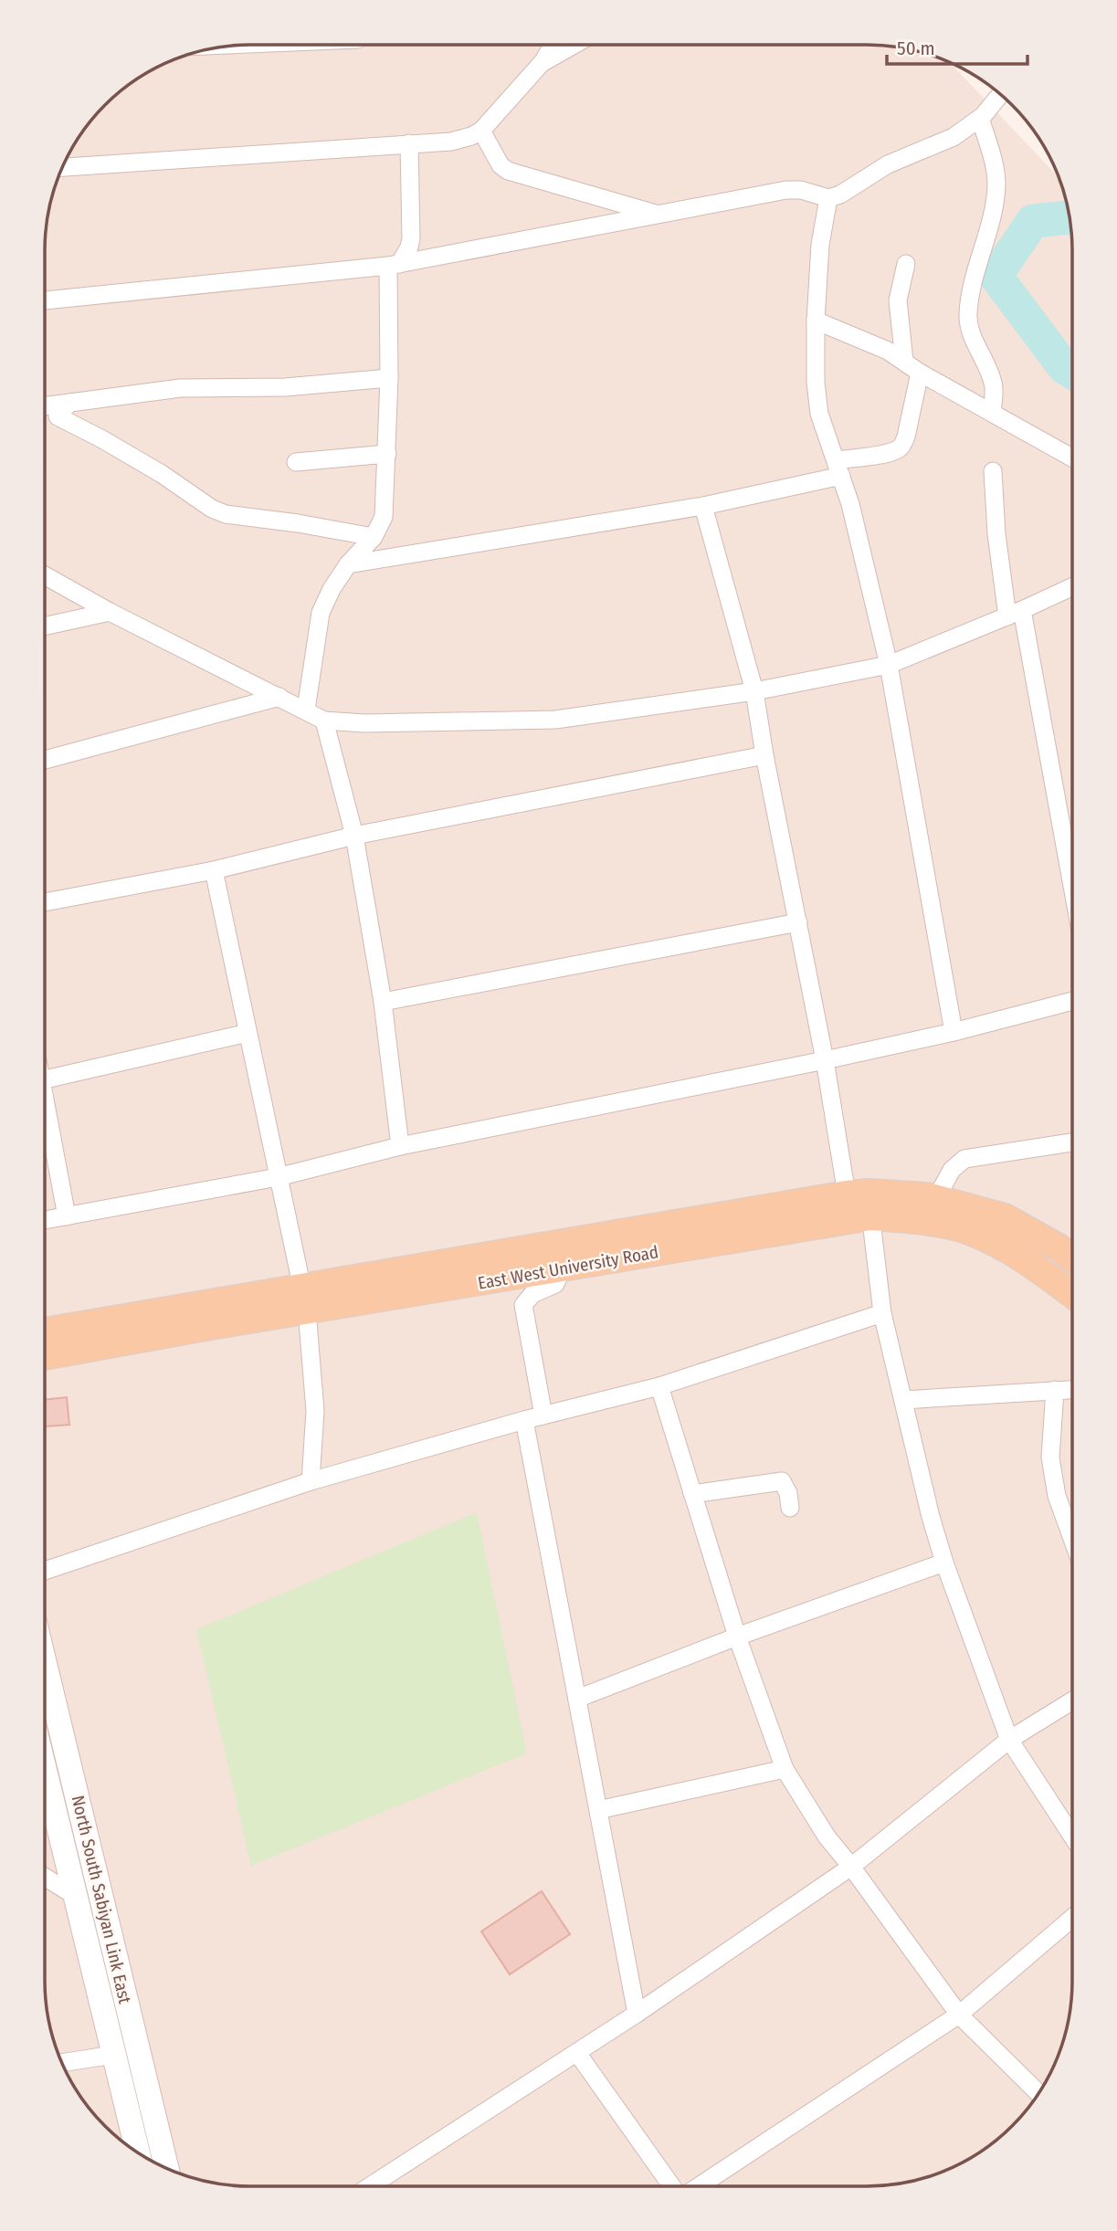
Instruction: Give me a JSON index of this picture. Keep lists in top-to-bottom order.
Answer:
{
  "streets": {
    "main road": ["East West University Road", "North South Sabiyan Link East"]
  },
  "scale_bar": "50 m"
}
